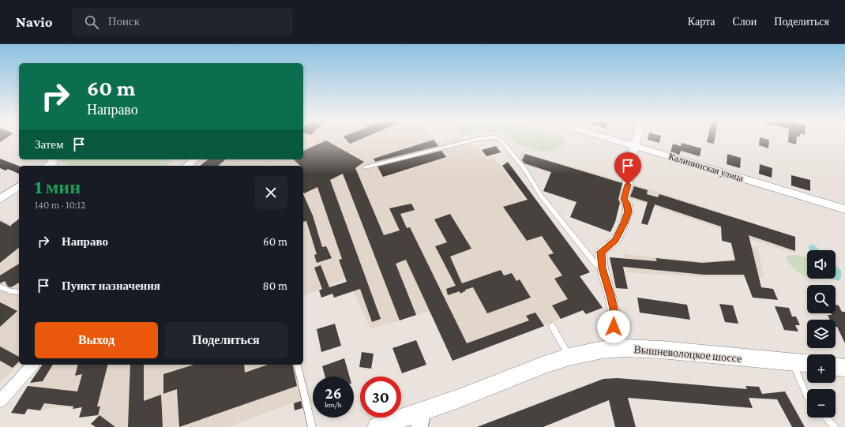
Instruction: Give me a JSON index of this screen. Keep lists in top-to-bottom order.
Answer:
{
  "streets": {
    "main road": ["Вышневолоцкое шоссе"],
    "street": ["Калининская улица"]
  },
  "page": {
    "header": "Navio",
    "search": "Поиск",
    "nav": ["Карта", "Слои", "Поделиться"],
    "turn": ["60 m", "Направо"],
    "then": "Затем",
    "heading": ["1 мин", "140 m · 10:12"],
    "list": [
      {
        "name": "Направо",
        "value": "60 m"
      },
      {
        "name": "Пункт назначения",
        "value": "80 m"
      }
    ],
    "map_buttons": ["+", "−"],
    "buttons": ["Выход", "Поделиться"],
    "speed": "26 km/h",
    "limit": "30"
  }
}
